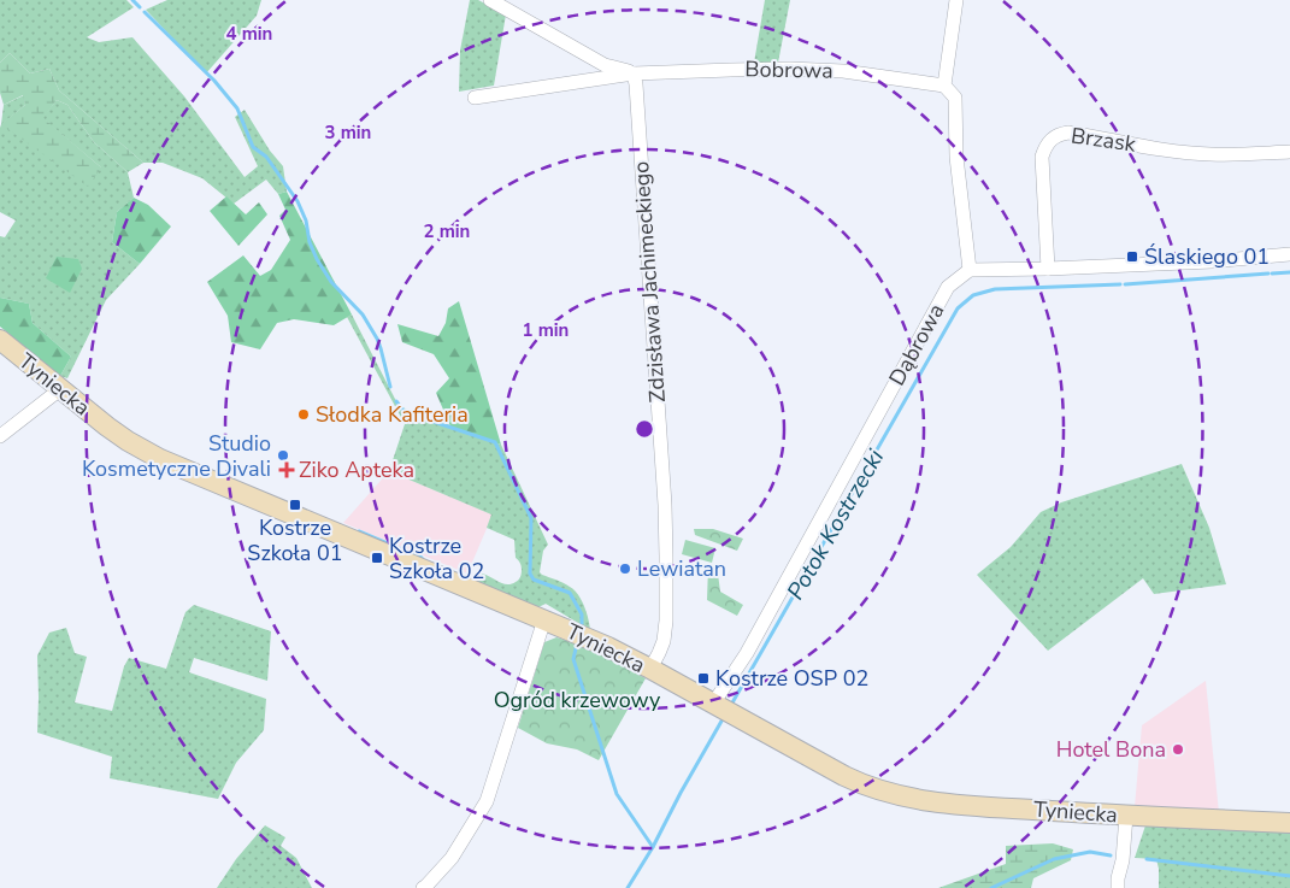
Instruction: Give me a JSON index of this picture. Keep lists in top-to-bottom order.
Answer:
{
  "streets": {
    "street": [
      "Bobrowa",
      "Brzask",
      "Zdzisława Jachimeckiego",
      "Dąbrowa",
      "Tyniecka"
    ]
  },
  "crossings": [
    ["Bobrowa", "Zdzisława Jachimeckiego"],
    ["Zdzisława Jachimeckiego", "Tyniecka"],
    ["Dąbrowa", "Tyniecka"]
  ],
  "water": ["Potok Kostrzecki"],
  "parks": ["Ogród krzewowy"],
  "places": {
    "transit": [
      "Ślaskiego 01",
      "Kostrze Szkoła 01",
      "Kostrze Szkoła 02",
      "Kostrze OSP 02"
    ],
    "other": [
      "Słodka Kafiteria",
      "Studio Kosmetyczne Divali",
      "Lewiatan",
      "Hotel Bona"
    ],
    "health": ["Ziko Apteka"]
  },
  "rings": [
    "4 min",
    "3 min",
    "2 min",
    "1 min"
  ]
}
